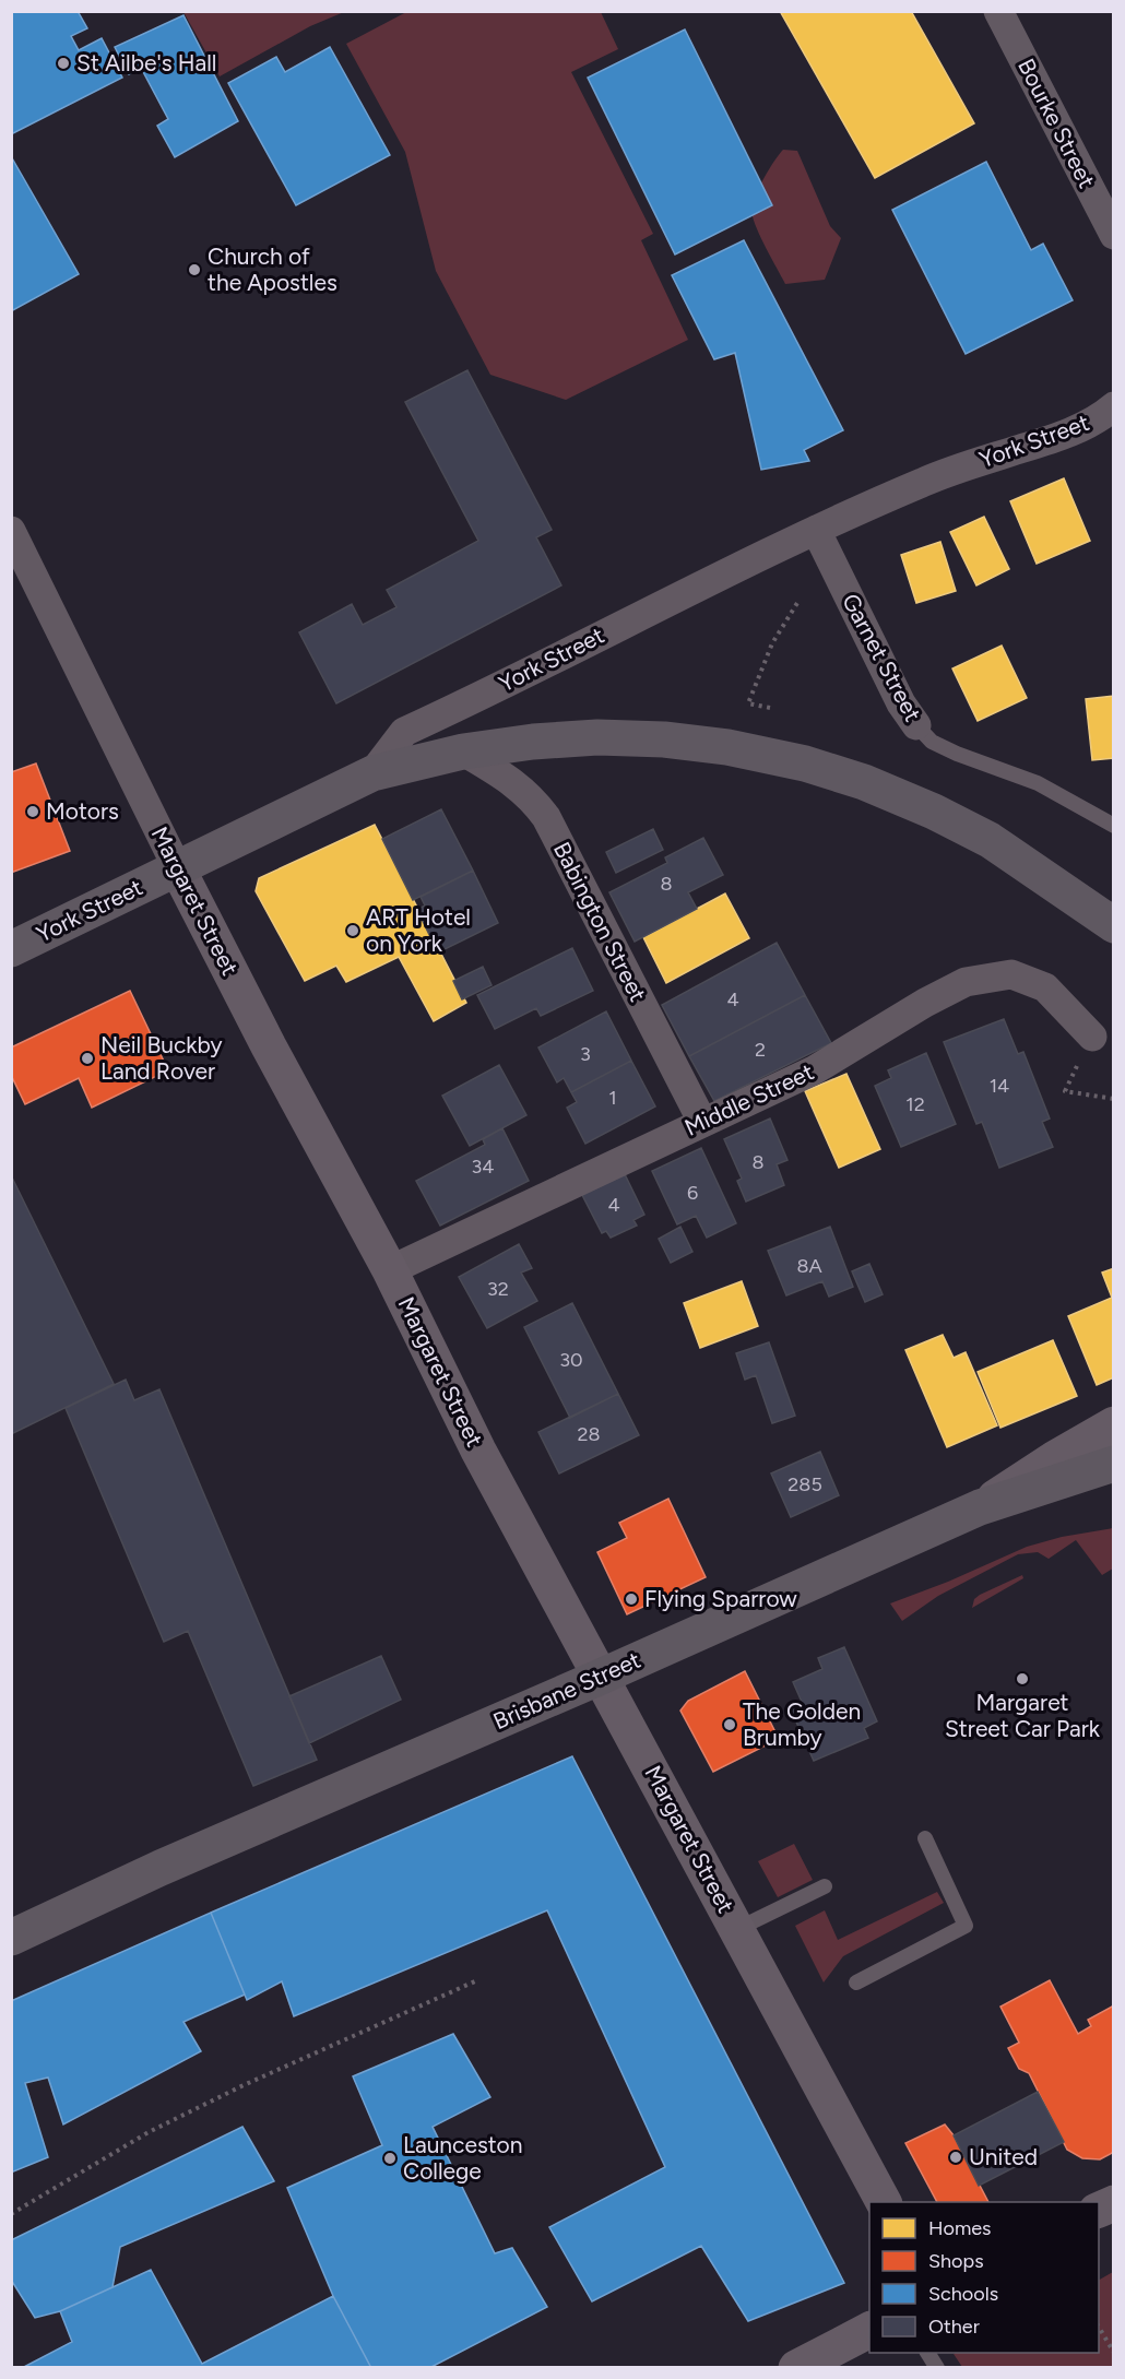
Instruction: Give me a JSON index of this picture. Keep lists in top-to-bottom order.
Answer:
{
  "streets": {
    "highway": ["York Street", "Brisbane Street"],
    "street": [
      "Bourke Street",
      "Garnet Street",
      "Margaret Street",
      "Babington Street",
      "Middle Street"
    ]
  },
  "crossings": [
    ["York Street", "Garnet Street"],
    ["York Street", "Margaret Street"],
    ["Margaret Street", "Middle Street"],
    ["Margaret Street", "Brisbane Street"],
    ["Babington Street", "Middle Street"]
  ],
  "places": [
    "St Ailbe's Hall",
    "Church of the Apostles",
    "Motors",
    "ART Hotel on York",
    "Neil Buckby Land Rover",
    "Flying Sparrow",
    "Margaret Street Car Park",
    "The Golden Brumby",
    "United",
    "Launceston College"
  ],
  "house_numbers": [
    "8",
    "4",
    "2",
    "3",
    "14",
    "1",
    "12",
    "8",
    "34",
    "6",
    "4",
    "8A",
    "32",
    "30",
    "28",
    "285"
  ],
  "legend": [
    "Homes",
    "Shops",
    "Schools",
    "Other"
  ]
}
